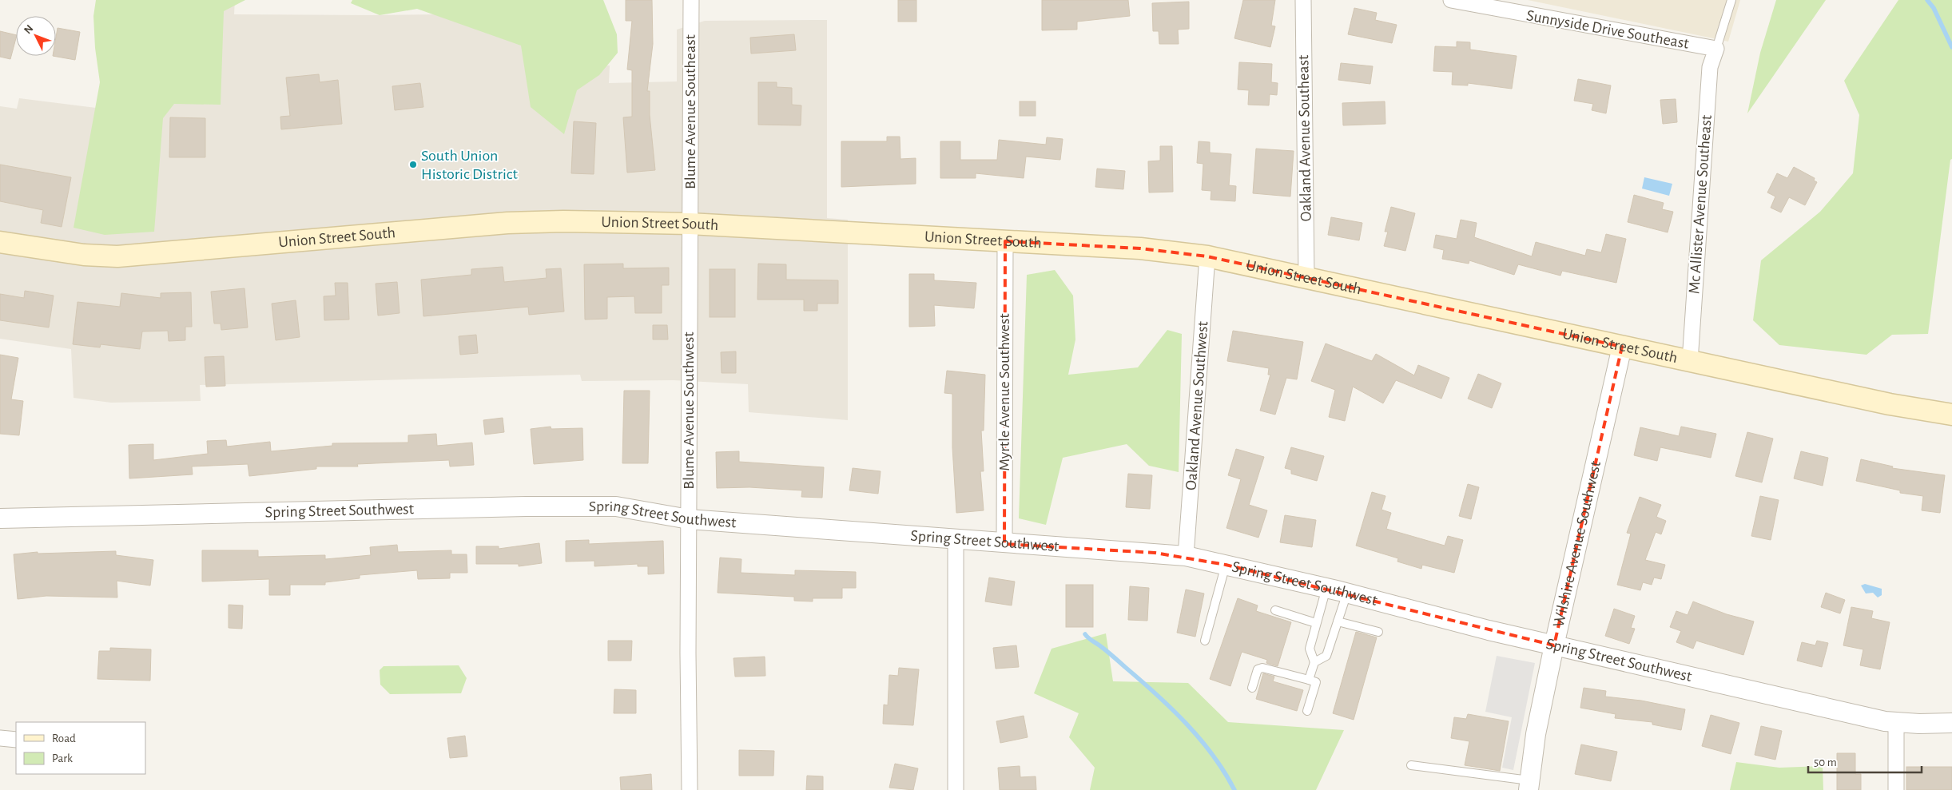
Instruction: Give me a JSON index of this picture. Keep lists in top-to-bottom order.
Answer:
{
  "streets": {
    "main road": ["Union Street South"],
    "street": [
      "Sunnyside Drive Southeast",
      "Blume Avenue Southeast",
      "Oakland Avenue Southeast",
      "Mc Allister Avenue Southeast",
      "Myrtle Avenue Southwest",
      "Oakland Avenue Southwest",
      "Blume Avenue Southwest",
      "Spring Street Southwest",
      "Wilshire Avenue Southwest"
    ]
  },
  "crossings": [
    ["Sunnyside Drive Southeast", "Mc Allister Avenue Southeast"],
    ["Blume Avenue Southeast", "Union Street South"],
    ["Blume Avenue Southeast", "Blume Avenue Southwest"],
    ["Oakland Avenue Southeast", "Union Street South"],
    ["Mc Allister Avenue Southeast", "Union Street South"],
    ["Union Street South", "Myrtle Avenue Southwest"],
    ["Union Street South", "Oakland Avenue Southwest"],
    ["Union Street South", "Blume Avenue Southwest"],
    ["Union Street South", "Wilshire Avenue Southwest"],
    ["Myrtle Avenue Southwest", "Spring Street Southwest"],
    ["Oakland Avenue Southwest", "Spring Street Southwest"],
    ["Blume Avenue Southwest", "Spring Street Southwest"],
    ["Spring Street Southwest", "Wilshire Avenue Southwest"]
  ],
  "places": ["South Union Historic District"],
  "legend": ["Road", "Park"],
  "scale_bar": "50 m",
  "north": "top left"
}
